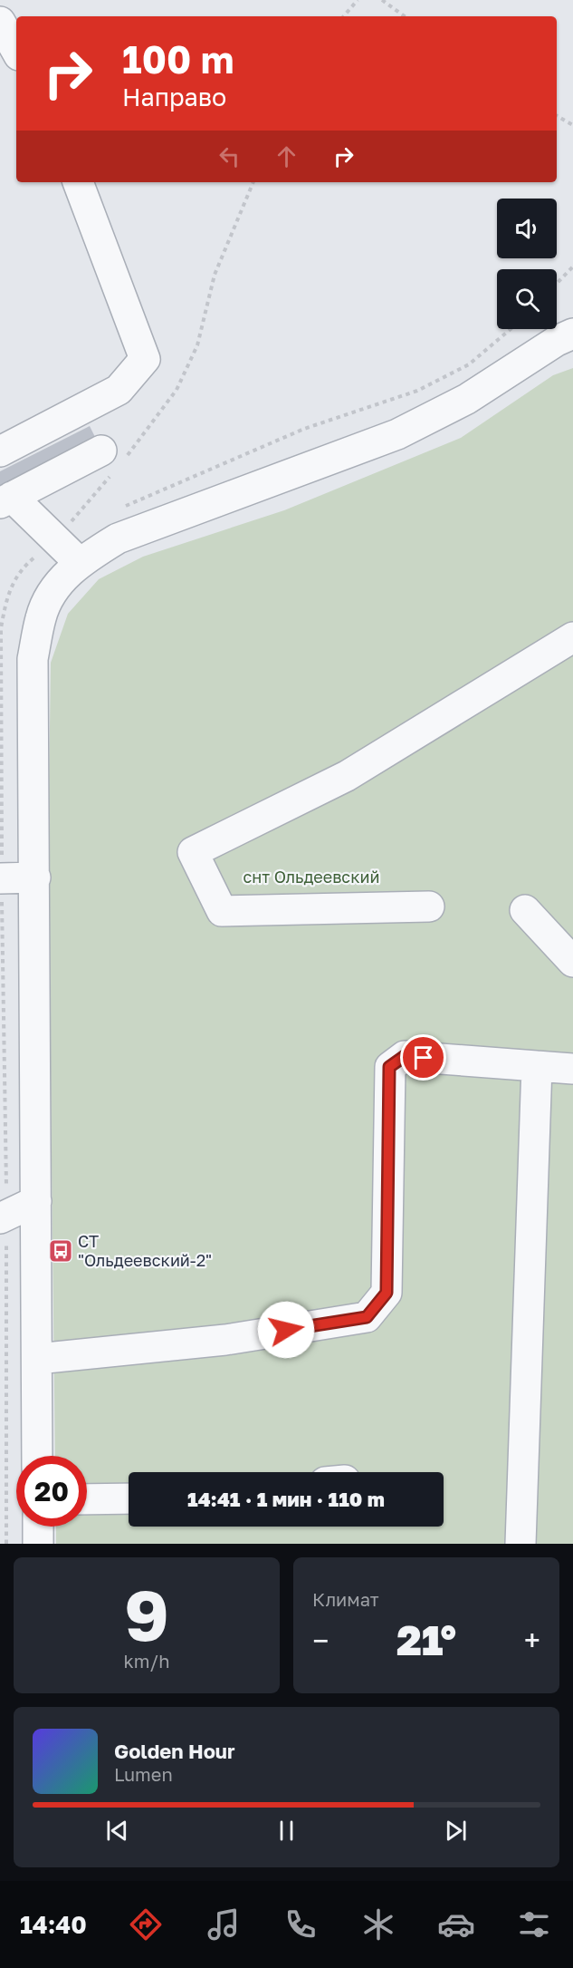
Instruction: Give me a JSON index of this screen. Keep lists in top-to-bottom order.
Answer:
{
  "parks": ["снт Ольдеевский"],
  "places": {
    "bus stop": ["СТ \"Ольдеевский-2\""]
  },
  "page": {
    "turn": ["100 m", "Направо"],
    "limit": "20",
    "trip": "14:41 · 1 мин · 110 m",
    "tile": [
      ["9", "km/h"],
      "Климат"
    ],
    "heat": ["−", "21°", "+"],
    "song": ["Golden Hour", "Lumen"],
    "tabs": "14:40"
  }
}
